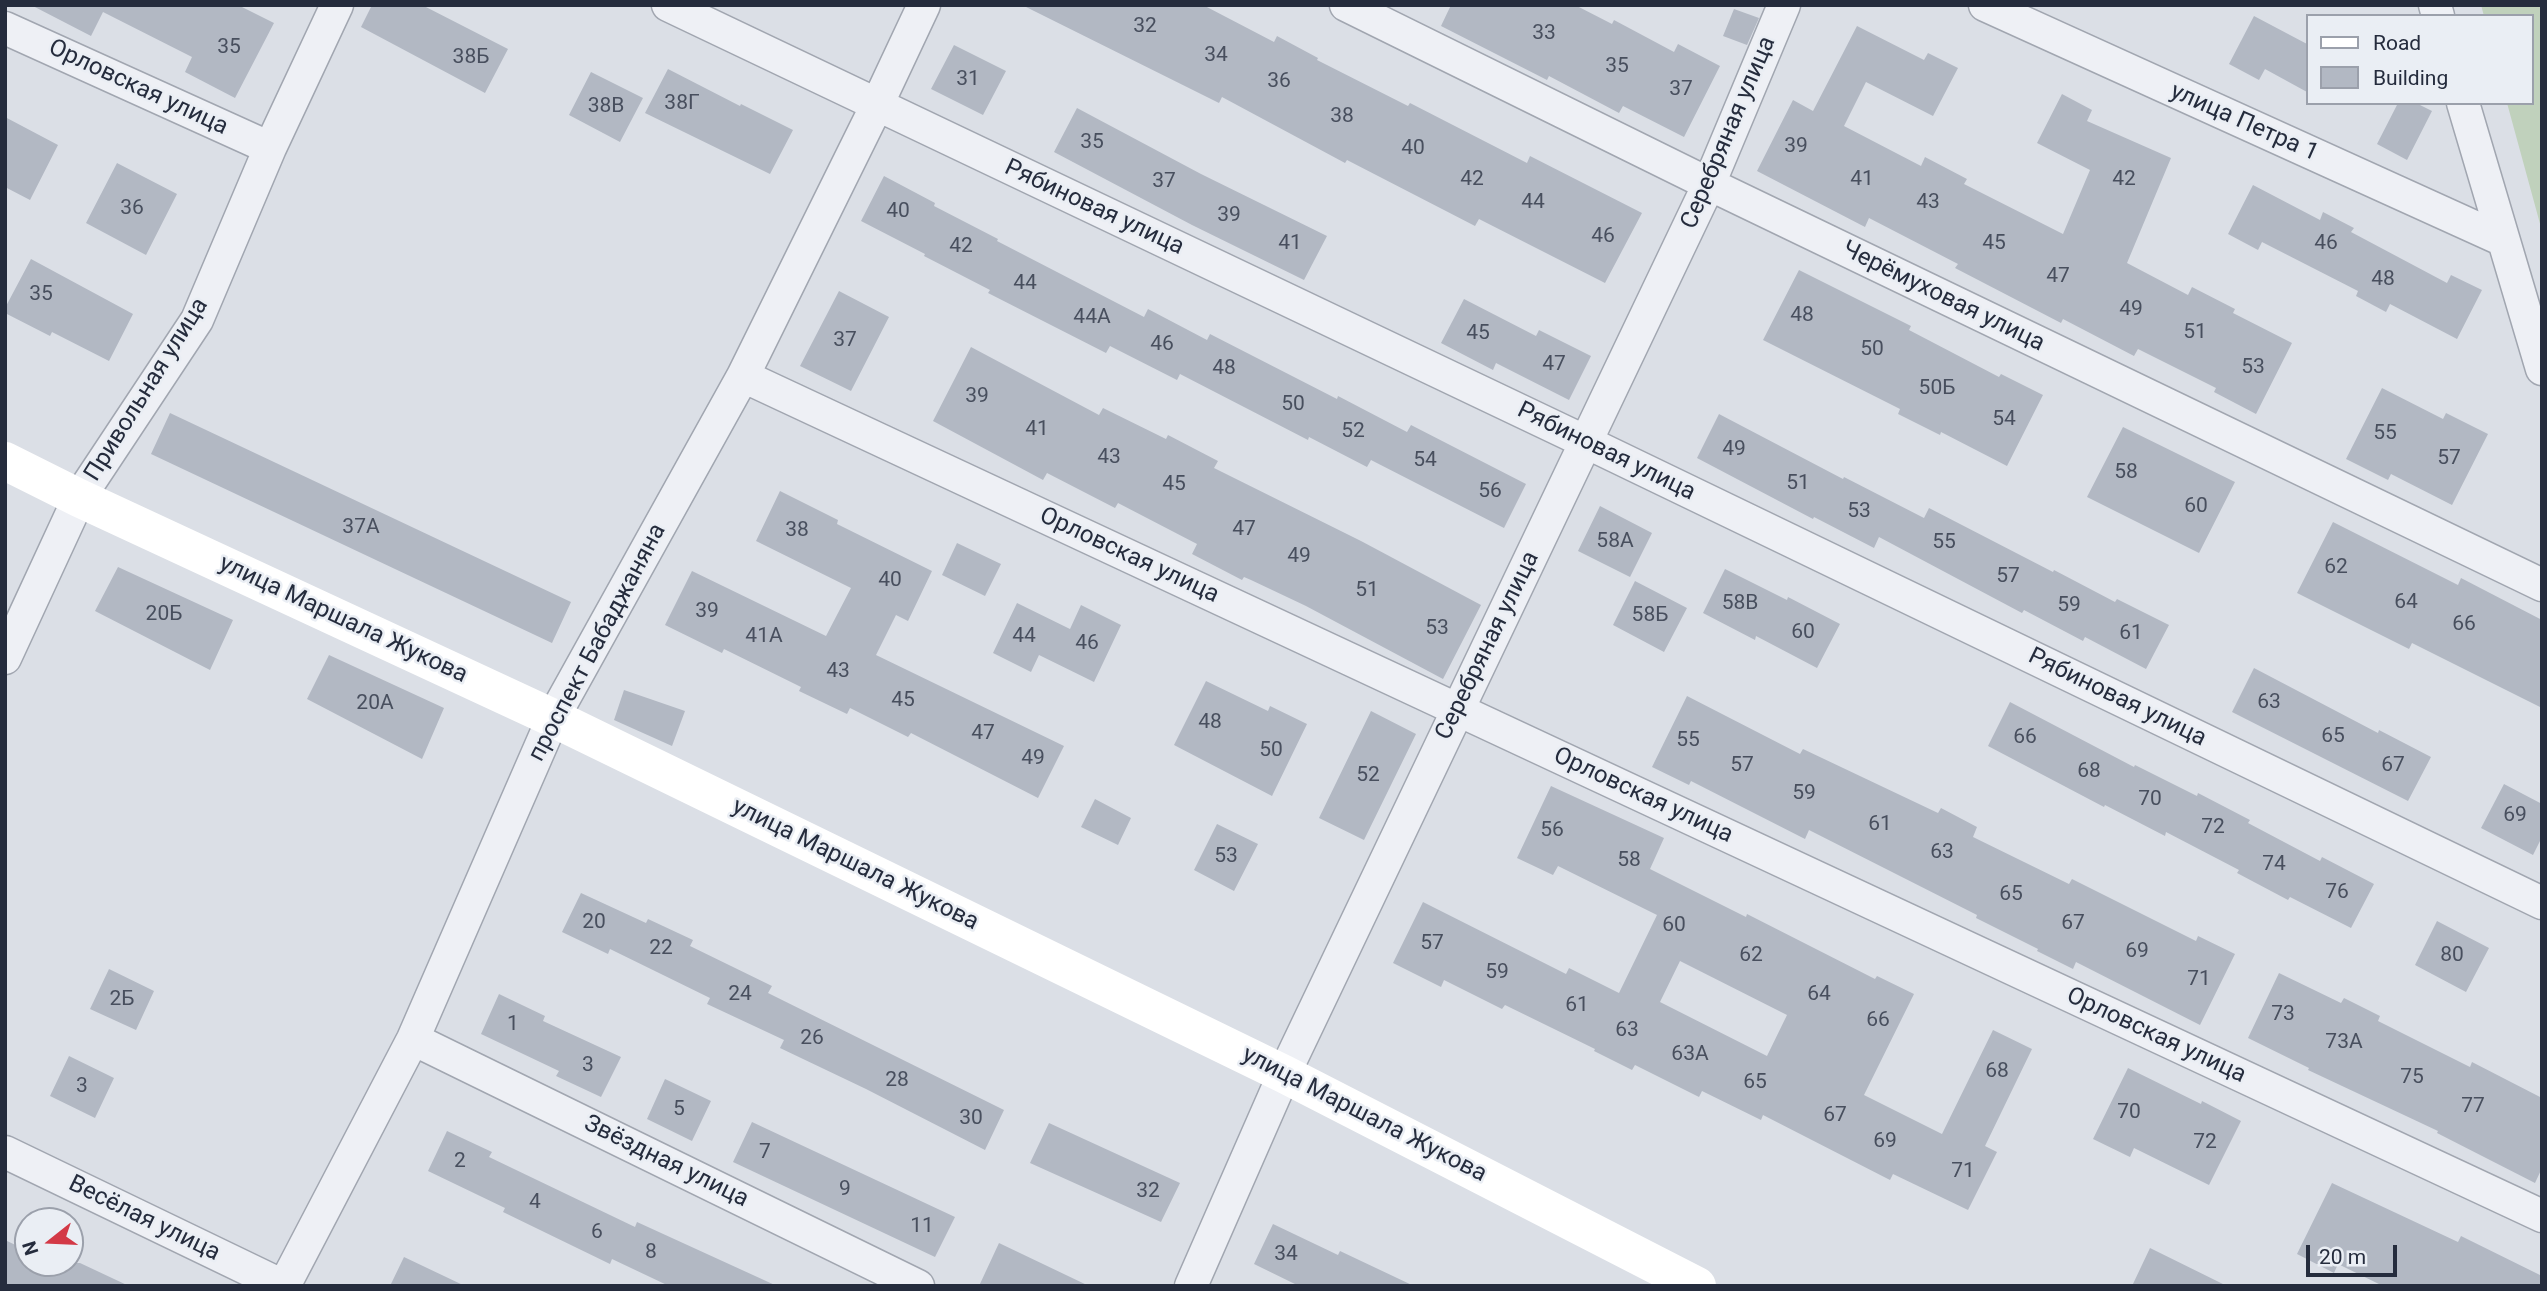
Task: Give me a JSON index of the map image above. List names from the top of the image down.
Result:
{
  "streets": {
    "main road": ["улица Маршала Жукова"],
    "street": [
      "Орловская улица",
      "улица Петра 1",
      "Серебряная улица",
      "Рябиновая улица",
      "Черёмуховая улица",
      "Привольная улица",
      "проспект Бабаджаняна",
      "Звёздная улица",
      "Весёлая улица"
    ]
  },
  "crossings": [
    ["Орловская улица", "Серебряная улица"],
    ["Орловская улица", "Привольная улица"],
    ["Орловская улица", "проспект Бабаджаняна"],
    ["Серебряная улица", "Рябиновая улица"],
    ["Серебряная улица", "Черёмуховая улица"],
    ["Серебряная улица", "улица Маршала Жукова"],
    ["Рябиновая улица", "проспект Бабаджаняна"],
    ["Привольная улица", "улица Маршала Жукова"],
    ["улица Маршала Жукова", "проспект Бабаджаняна"],
    ["проспект Бабаджаняна", "Звёздная улица"],
    ["проспект Бабаджаняна", "Весёлая улица"]
  ],
  "house_numbers": [
    "32",
    "33",
    "35",
    "34",
    "38Б",
    "35",
    "31",
    "36",
    "37",
    "38Г",
    "38В",
    "38",
    "35",
    "39",
    "40",
    "42",
    "41",
    "42",
    "37",
    "44",
    "43",
    "36",
    "40",
    "39",
    "46",
    "41",
    "45",
    "46",
    "42",
    "47",
    "48",
    "44",
    "35",
    "49",
    "48",
    "44А",
    "51",
    "45",
    "37",
    "46",
    "50",
    "47",
    "53",
    "48",
    "50Б",
    "39",
    "50",
    "54",
    "41",
    "52",
    "55",
    "49",
    "43",
    "57",
    "54",
    "58",
    "51",
    "45",
    "56",
    "60",
    "53",
    "37А",
    "47",
    "38",
    "58А",
    "55",
    "49",
    "62",
    "57",
    "40",
    "51",
    "64",
    "58В",
    "59",
    "39",
    "20Б",
    "58Б",
    "66",
    "53",
    "60",
    "61",
    "41А",
    "44",
    "46",
    "43",
    "45",
    "63",
    "20А",
    "48",
    "47",
    "65",
    "66",
    "55",
    "50",
    "49",
    "57",
    "67",
    "68",
    "52",
    "59",
    "70",
    "69",
    "61",
    "72",
    "56",
    "63",
    "53",
    "58",
    "74",
    "76",
    "65",
    "20",
    "67",
    "60",
    "57",
    "22",
    "69",
    "62",
    "80",
    "59",
    "71",
    "24",
    "64",
    "2Б",
    "61",
    "73",
    "66",
    "1",
    "63",
    "26",
    "73А",
    "63А",
    "3",
    "68",
    "75",
    "28",
    "65",
    "3",
    "77",
    "5",
    "70",
    "67",
    "30",
    "69",
    "72",
    "7",
    "2",
    "71",
    "9",
    "32",
    "4",
    "11",
    "6",
    "8",
    "34"
  ],
  "legend": ["Road", "Building"],
  "scale_bar": "20 m",
  "north": "left"
}
